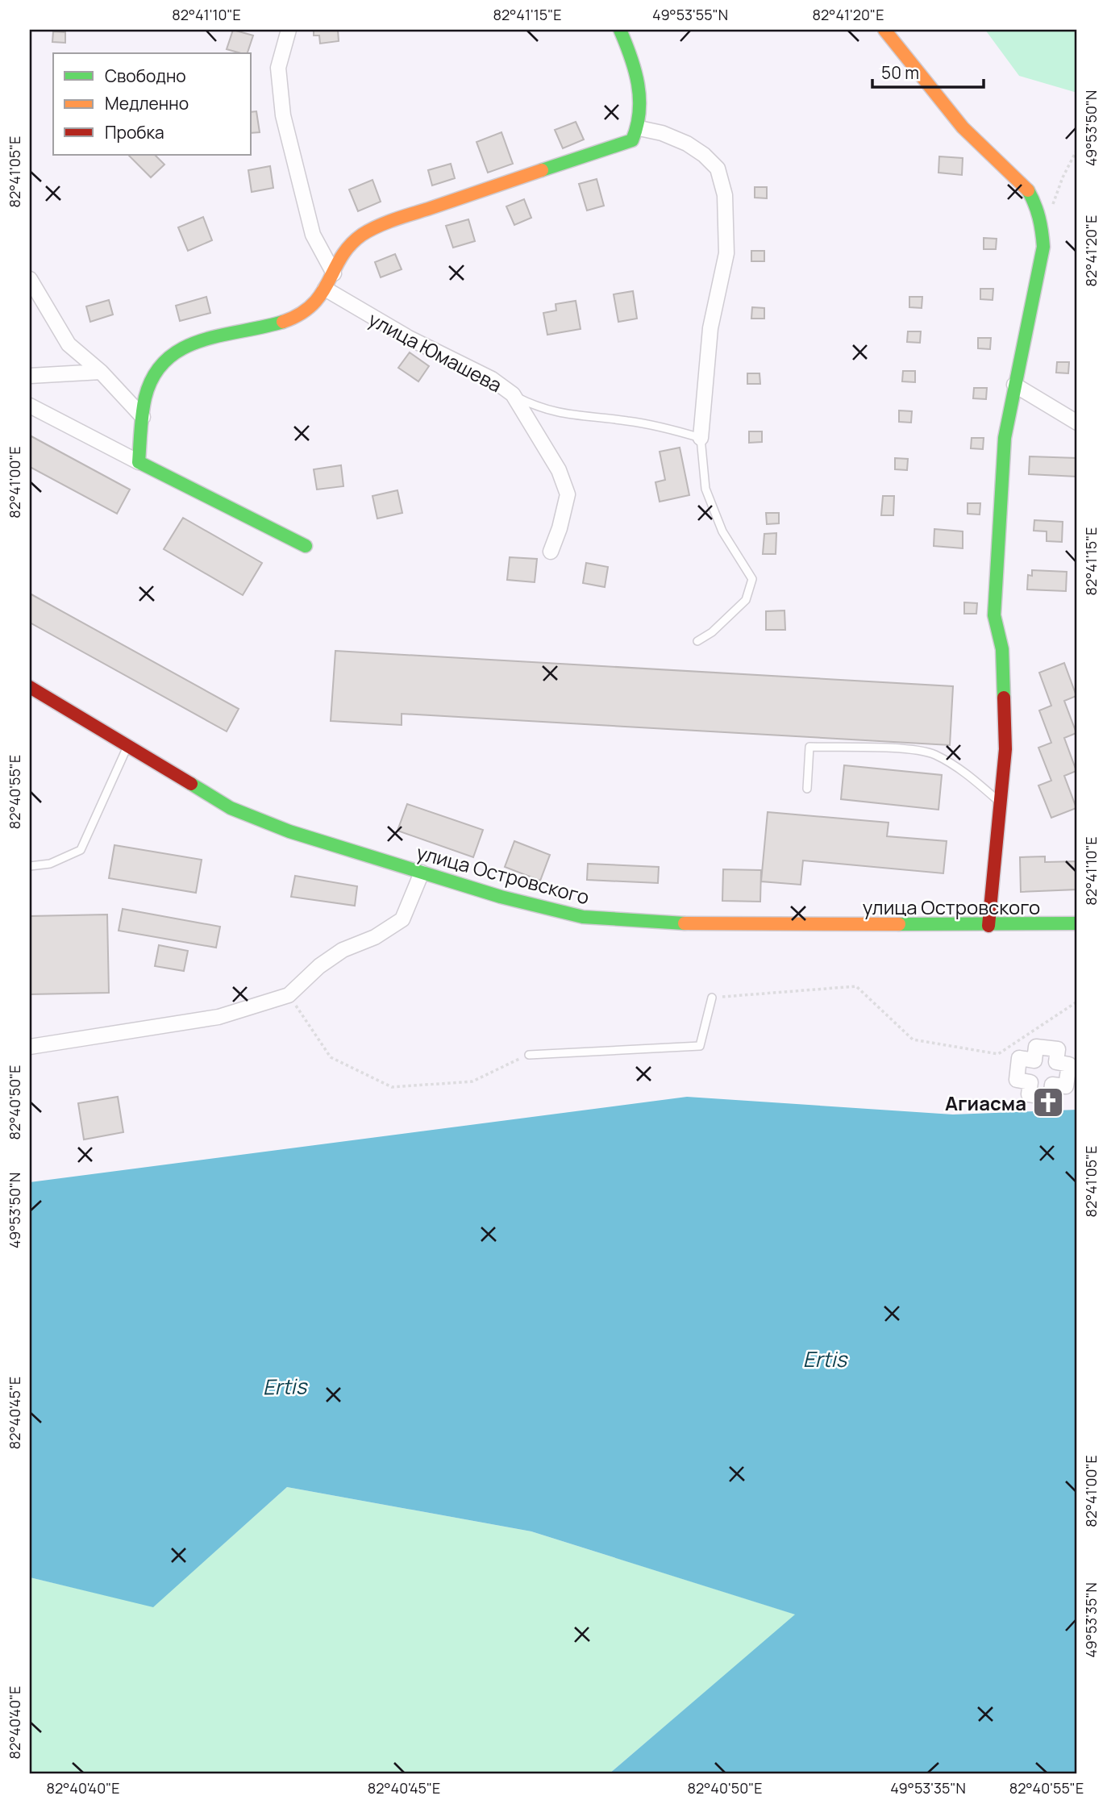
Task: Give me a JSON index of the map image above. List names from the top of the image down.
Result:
{
  "streets": {
    "street": ["улица Юмашева", "улица Островского"]
  },
  "water": ["Ertis"],
  "places": {
    "church": ["Агиасма"]
  },
  "legend": ["Свободно", "Медленно", "Пробка"],
  "scale_bar": "50 m",
  "coordinates": [
    "82°41'10\"E",
    "82°41'15\"E",
    "49°53'55\"N",
    "82°41'20\"E",
    "49°53'50\"N",
    "82°41'05\"E",
    "82°41'00\"E",
    "82°40'55\"E",
    "82°40'50\"E",
    "82°40'45\"E",
    "49°53'35\"N",
    "82°40'40\"E"
  ]
}
